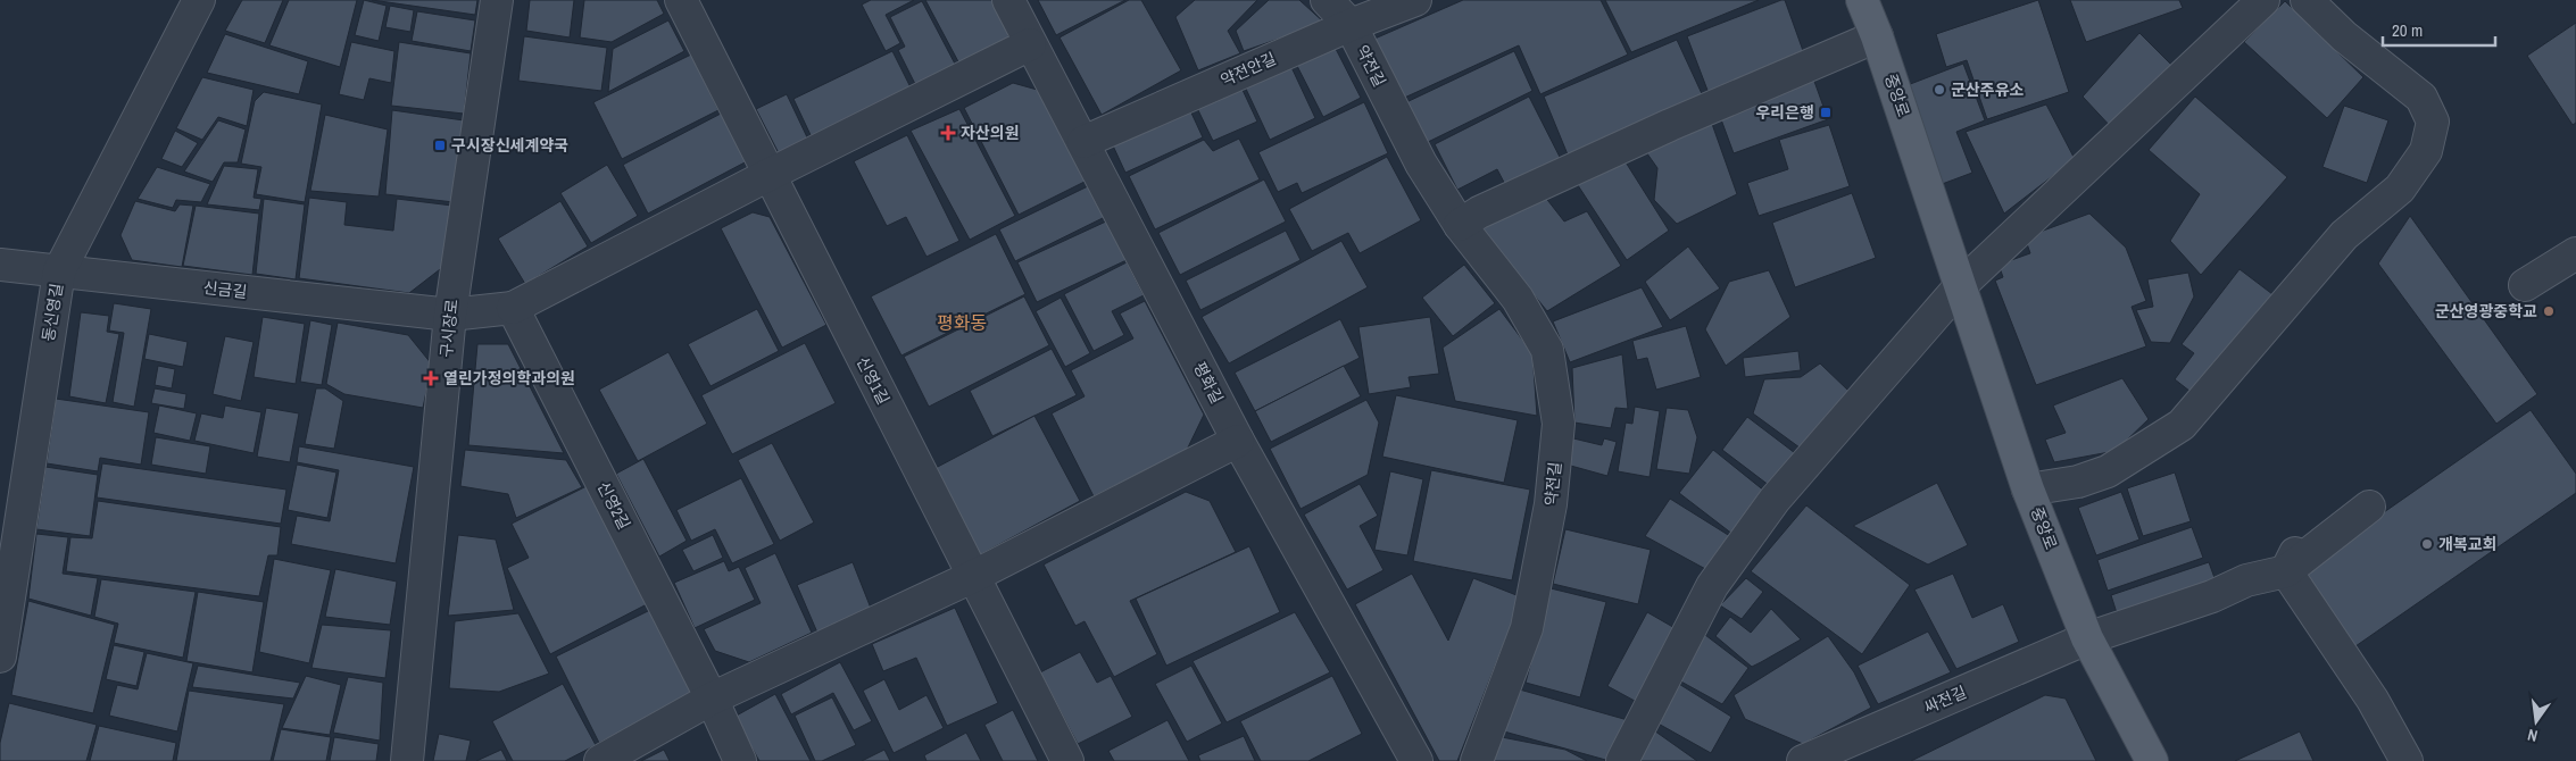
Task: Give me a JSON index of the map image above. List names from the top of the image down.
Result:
{
  "streets": {
    "main road": ["중앙로"],
    "street": [
      "약전길",
      "약전안길",
      "신금길",
      "동신영길",
      "구시장로",
      "신영1길",
      "평화길",
      "신영2길",
      "싸전길"
    ]
  },
  "crossings": [
    ["약전길", "약전안길"],
    ["약전안길", "평화길"],
    ["중앙로", "싸전길"],
    ["신금길", "동신영길"],
    ["신금길", "구시장로"]
  ],
  "districts": ["평화동"],
  "places": {
    "other": ["군산주유소", "군산영광중학교", "개복교회"],
    "transit": ["우리은행", "구시장신세계약국"],
    "health": ["자산의원", "열린가정의학과의원"]
  },
  "scale_bar": "20 m",
  "north": "bottom"
}
